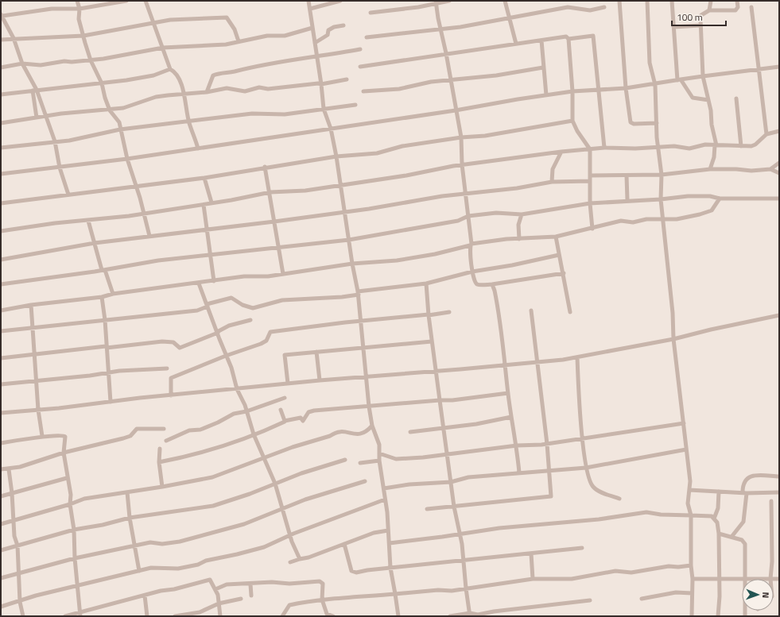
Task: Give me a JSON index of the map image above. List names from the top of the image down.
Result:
{
  "scale_bar": "100 m",
  "north": "right"
}
